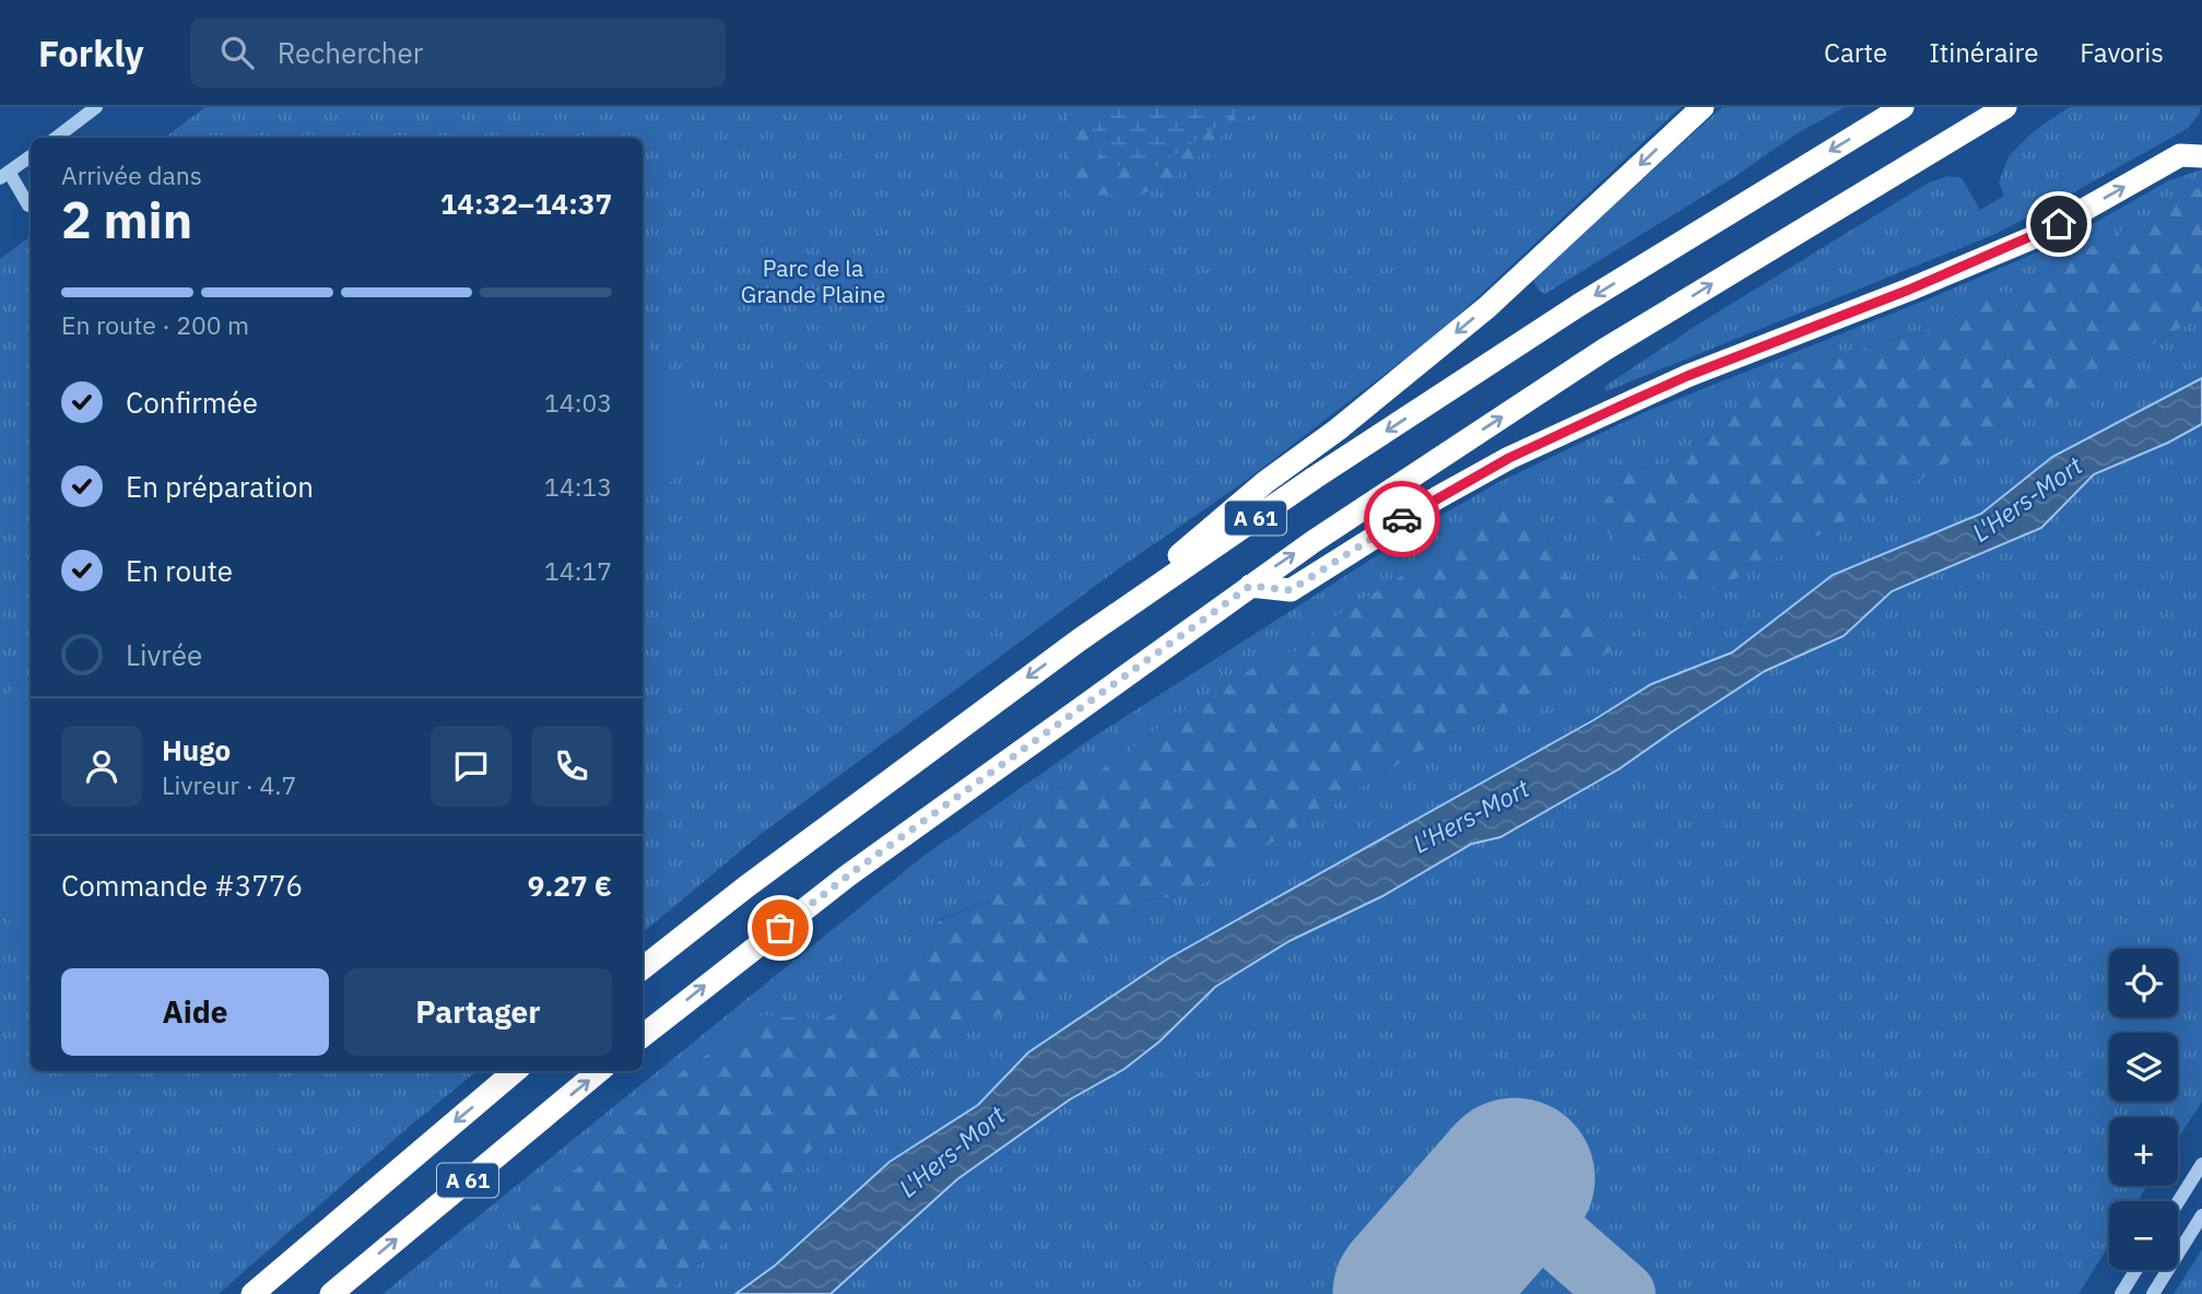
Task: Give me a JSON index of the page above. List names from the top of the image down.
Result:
{
  "streets": {
    "highway": ["A 61"]
  },
  "water": ["L'Hers-Mort"],
  "parks": ["Parc de la Grande Plaine"],
  "page": {
    "header": "Forkly",
    "search": "Rechercher",
    "nav": ["Carte", "Itinéraire", "Favoris"],
    "heading": ["2 min", "Arrivée dans", "14:32–14:37"],
    "panel": [
      "Hugo",
      "Livreur · 4.7",
      "Commande #3776",
      "9.27 €"
    ],
    "bar": "En route · 200 m",
    "list": [
      ["Confirmée", "14:03"],
      ["En préparation", "14:13"],
      ["En route", "14:17"],
      "Livrée"
    ],
    "map_buttons": ["+", "−"],
    "buttons": ["Aide", "Partager"]
  }
}
